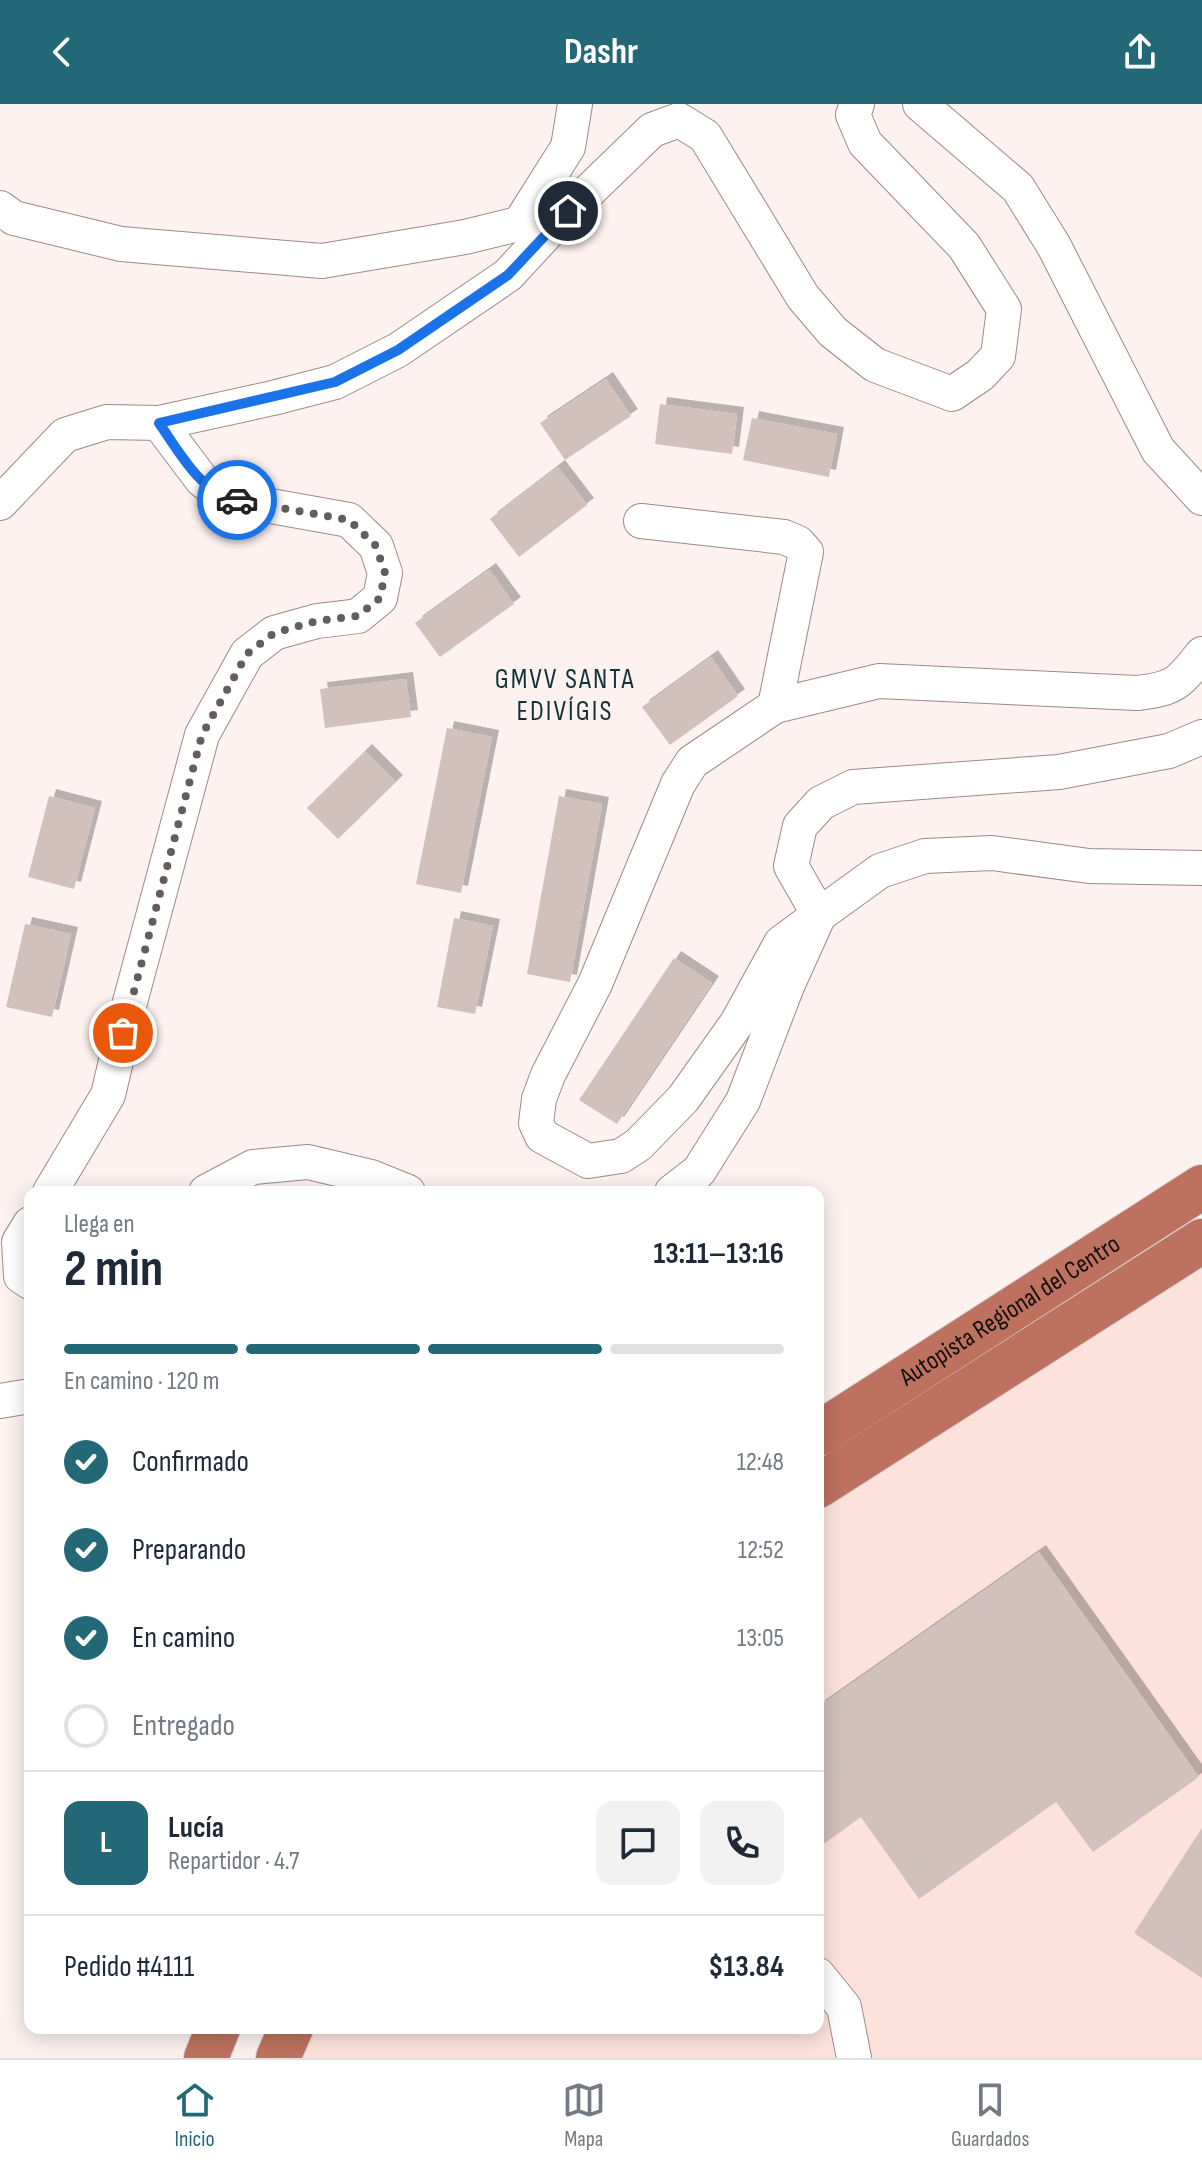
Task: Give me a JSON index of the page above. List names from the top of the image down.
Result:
{
  "streets": {
    "highway": ["Autopista Regional del Centro"]
  },
  "districts": ["GMVV SANTA EDIVÍGIS"],
  "page": {
    "header": "Dashr",
    "heading": ["2 min", "Llega en", "13:11–13:16"],
    "panel": [
      "Lucía",
      "Repartidor · 4.7",
      "Pedido #4111",
      "$13.84"
    ],
    "bar": "En camino · 120 m",
    "list": [
      ["Confirmado", "12:48"],
      ["Preparando", "12:52"],
      ["En camino", "13:05"],
      "Entregado"
    ],
    "round": "L",
    "tabs": ["Inicio", "Mapa", "Guardados"]
  }
}
